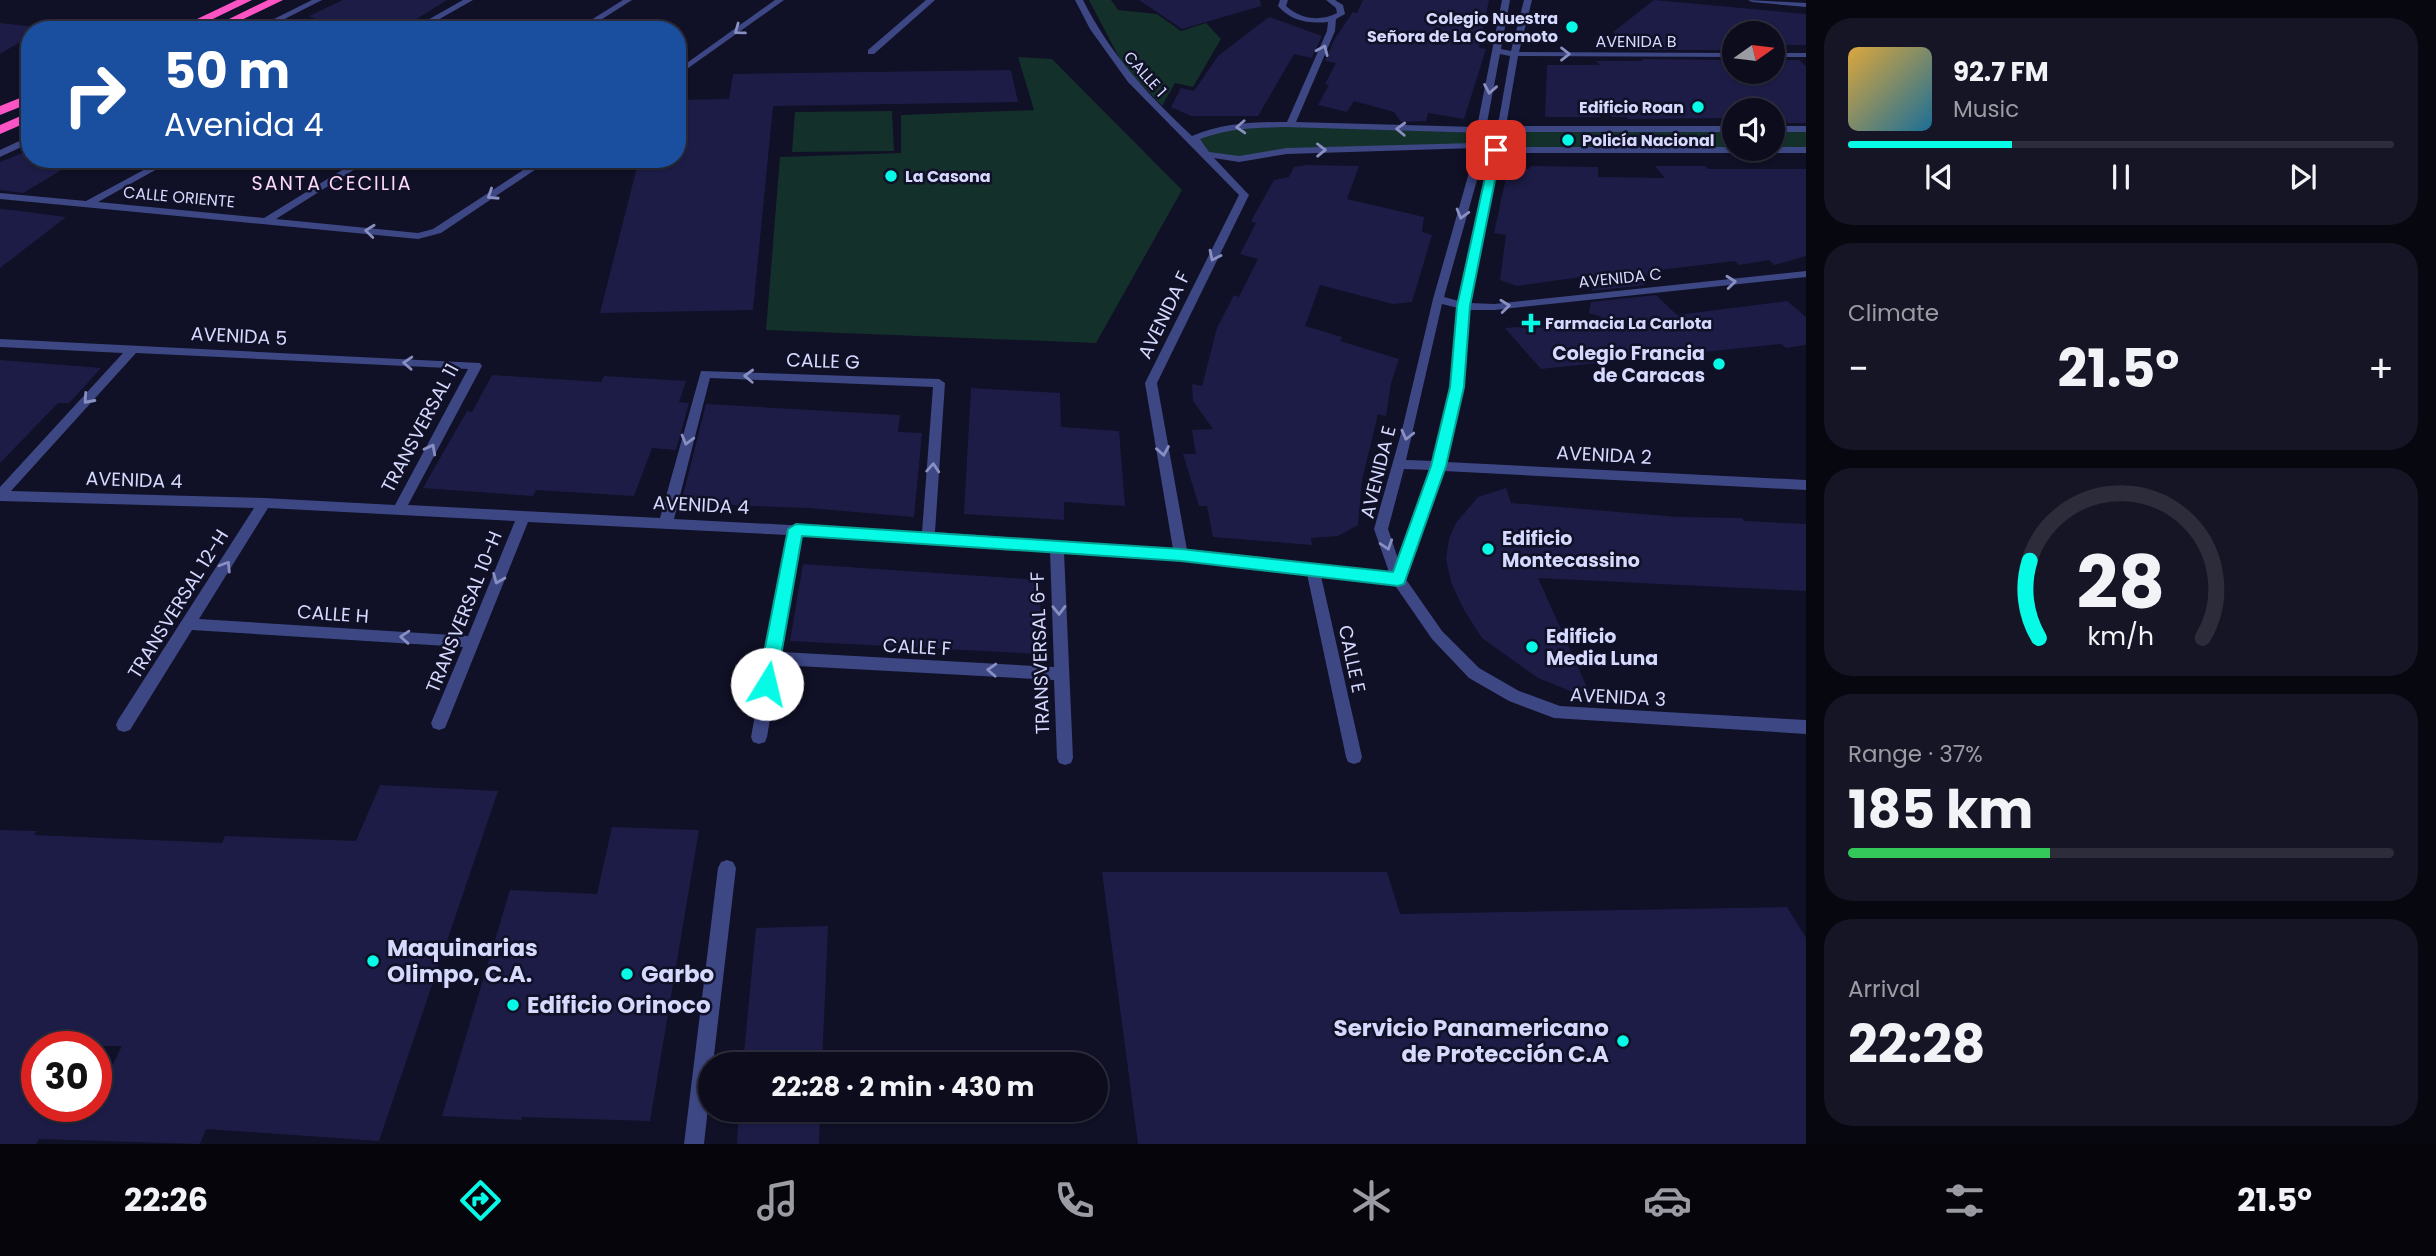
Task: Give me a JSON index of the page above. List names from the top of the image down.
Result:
{
  "streets": {
    "street": [
      "AVENIDA B",
      "CALLE 1",
      "CALLE ORIENTE",
      "AVENIDA C",
      "AVENIDA F",
      "AVENIDA 5",
      "CALLE G",
      "TRANSVERSAL 11",
      "AVENIDA 2",
      "AVENIDA E",
      "AVENIDA 4",
      "TRANSVERSAL 12-H",
      "TRANSVERSAL 10-H",
      "CALLE H",
      "CALLE F",
      "TRANSVERSAL 6-F",
      "CALLE E",
      "AVENIDA 3"
    ]
  },
  "crossings": [
    ["CALLE 1", "AVENIDA F"],
    ["AVENIDA C", "AVENIDA E"],
    ["AVENIDA F", "AVENIDA 4"],
    ["AVENIDA 5", "TRANSVERSAL 11"],
    ["CALLE G", "AVENIDA 4"],
    ["TRANSVERSAL 11", "AVENIDA 4"],
    ["AVENIDA 2", "AVENIDA E"],
    ["AVENIDA E", "AVENIDA 4"],
    ["AVENIDA E", "AVENIDA 3"],
    ["AVENIDA 4", "TRANSVERSAL 12-H"],
    ["AVENIDA 4", "TRANSVERSAL 10-H"],
    ["AVENIDA 4", "TRANSVERSAL 6-F"],
    ["AVENIDA 4", "CALLE E"],
    ["AVENIDA 4", "AVENIDA 3"],
    ["TRANSVERSAL 12-H", "CALLE H"],
    ["TRANSVERSAL 10-H", "CALLE H"],
    ["CALLE F", "TRANSVERSAL 6-F"]
  ],
  "one_way": [
    "AVENIDA C",
    "AVENIDA F",
    "AVENIDA 5",
    "TRANSVERSAL 11",
    "TRANSVERSAL 12-H",
    "TRANSVERSAL 10-H",
    "CALLE H",
    "CALLE F",
    "TRANSVERSAL 6-F"
  ],
  "districts": ["SANTA CECILIA"],
  "places": {
    "other": [
      "Colegio Nuestra Señora de La Coromoto",
      "Edificio Roan",
      "Policía Nacional",
      "La Casona",
      "Colegio Francia de Caracas",
      "Edificio Montecassino",
      "Edificio Media Luna",
      "Maquinarias Olimpo, C.A.",
      "Garbo",
      "Edificio Orinoco",
      "Servicio Panamericano de Protección C.A"
    ],
    "health": ["Farmacia La Carlota"]
  },
  "north": "right",
  "page": {
    "turn": ["50 m", "Avenida 4"],
    "song": ["92.7 FM", "Music"],
    "tile": [
      "Climate",
      ["Range · 37%", "185 km"],
      ["Arrival", "22:28"]
    ],
    "heat": ["−", "21.5°", "+"],
    "limit": "30",
    "trip": "22:28 · 2 min · 430 m",
    "tabs": ["22:26", "21.5°"],
    "gauge": ["28", "km/h"]
  }
}
